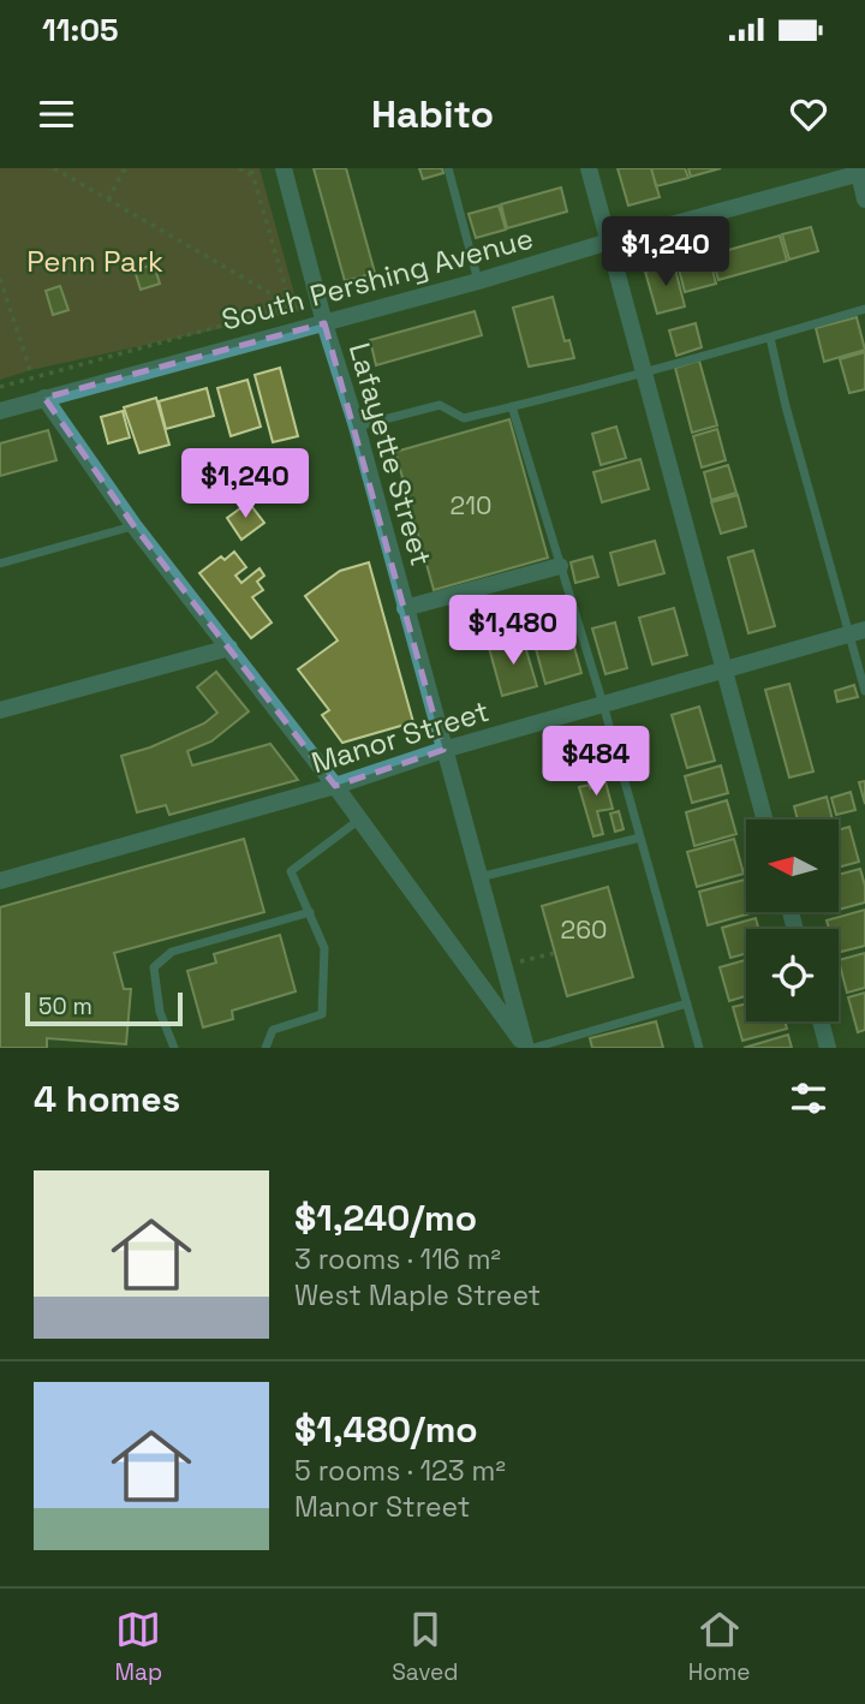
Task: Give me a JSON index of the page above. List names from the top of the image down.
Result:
{
  "streets": {
    "street": ["South Pershing Avenue", "Lafayette Street", "Manor Street"]
  },
  "crossings": [
    ["South Pershing Avenue", "Lafayette Street"],
    ["Lafayette Street", "Manor Street"]
  ],
  "parks": ["Penn Park"],
  "house_numbers": ["210", "260"],
  "scale_bar": "50 m",
  "north": "left",
  "page": {
    "status": "11:05",
    "header": "Habito",
    "price": [
      "$1,240",
      "$1,240",
      "$1,480",
      "$484"
    ],
    "scale": "50 m",
    "heading": "4 homes",
    "list": [
      {
        "name": "$1,240/mo",
        "note": "3 rooms · 116 m² · West Maple Street"
      },
      {
        "name": "$1,480/mo",
        "note": "5 rooms · 123 m² · Manor Street"
      }
    ],
    "tabs": ["Map", "Saved", "Home"]
  }
}
